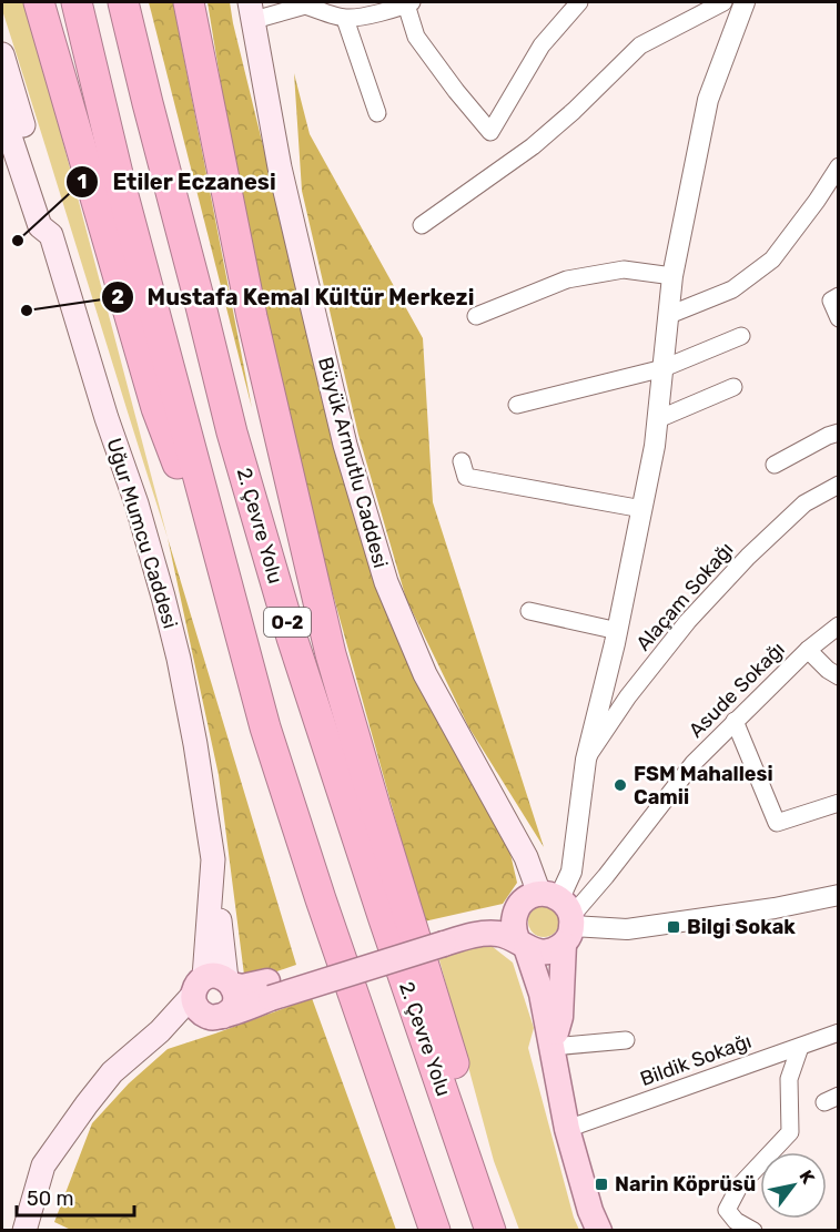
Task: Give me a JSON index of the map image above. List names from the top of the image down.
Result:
{
  "streets": {
    "highway": ["2. Çevre Yolu", "O-2"],
    "main road": ["Büyük Armutlu Caddesi", "Uğur Mumcu Caddesi"],
    "street": ["Alaçam Sokağı", "Asude Sokağı", "Bildik Sokağı"]
  },
  "crossings": [
    ["Büyük Armutlu Caddesi", "Asude Sokağı"]
  ],
  "places": {
    "other": ["Etiler Eczanesi", "Mustafa Kemal Kültür Merkezi", "FSM Mahallesi Camii"],
    "transit": ["Bilgi Sokak", "Narin Köprüsü"]
  },
  "scale_bar": "50 m",
  "north": "top right"
}
